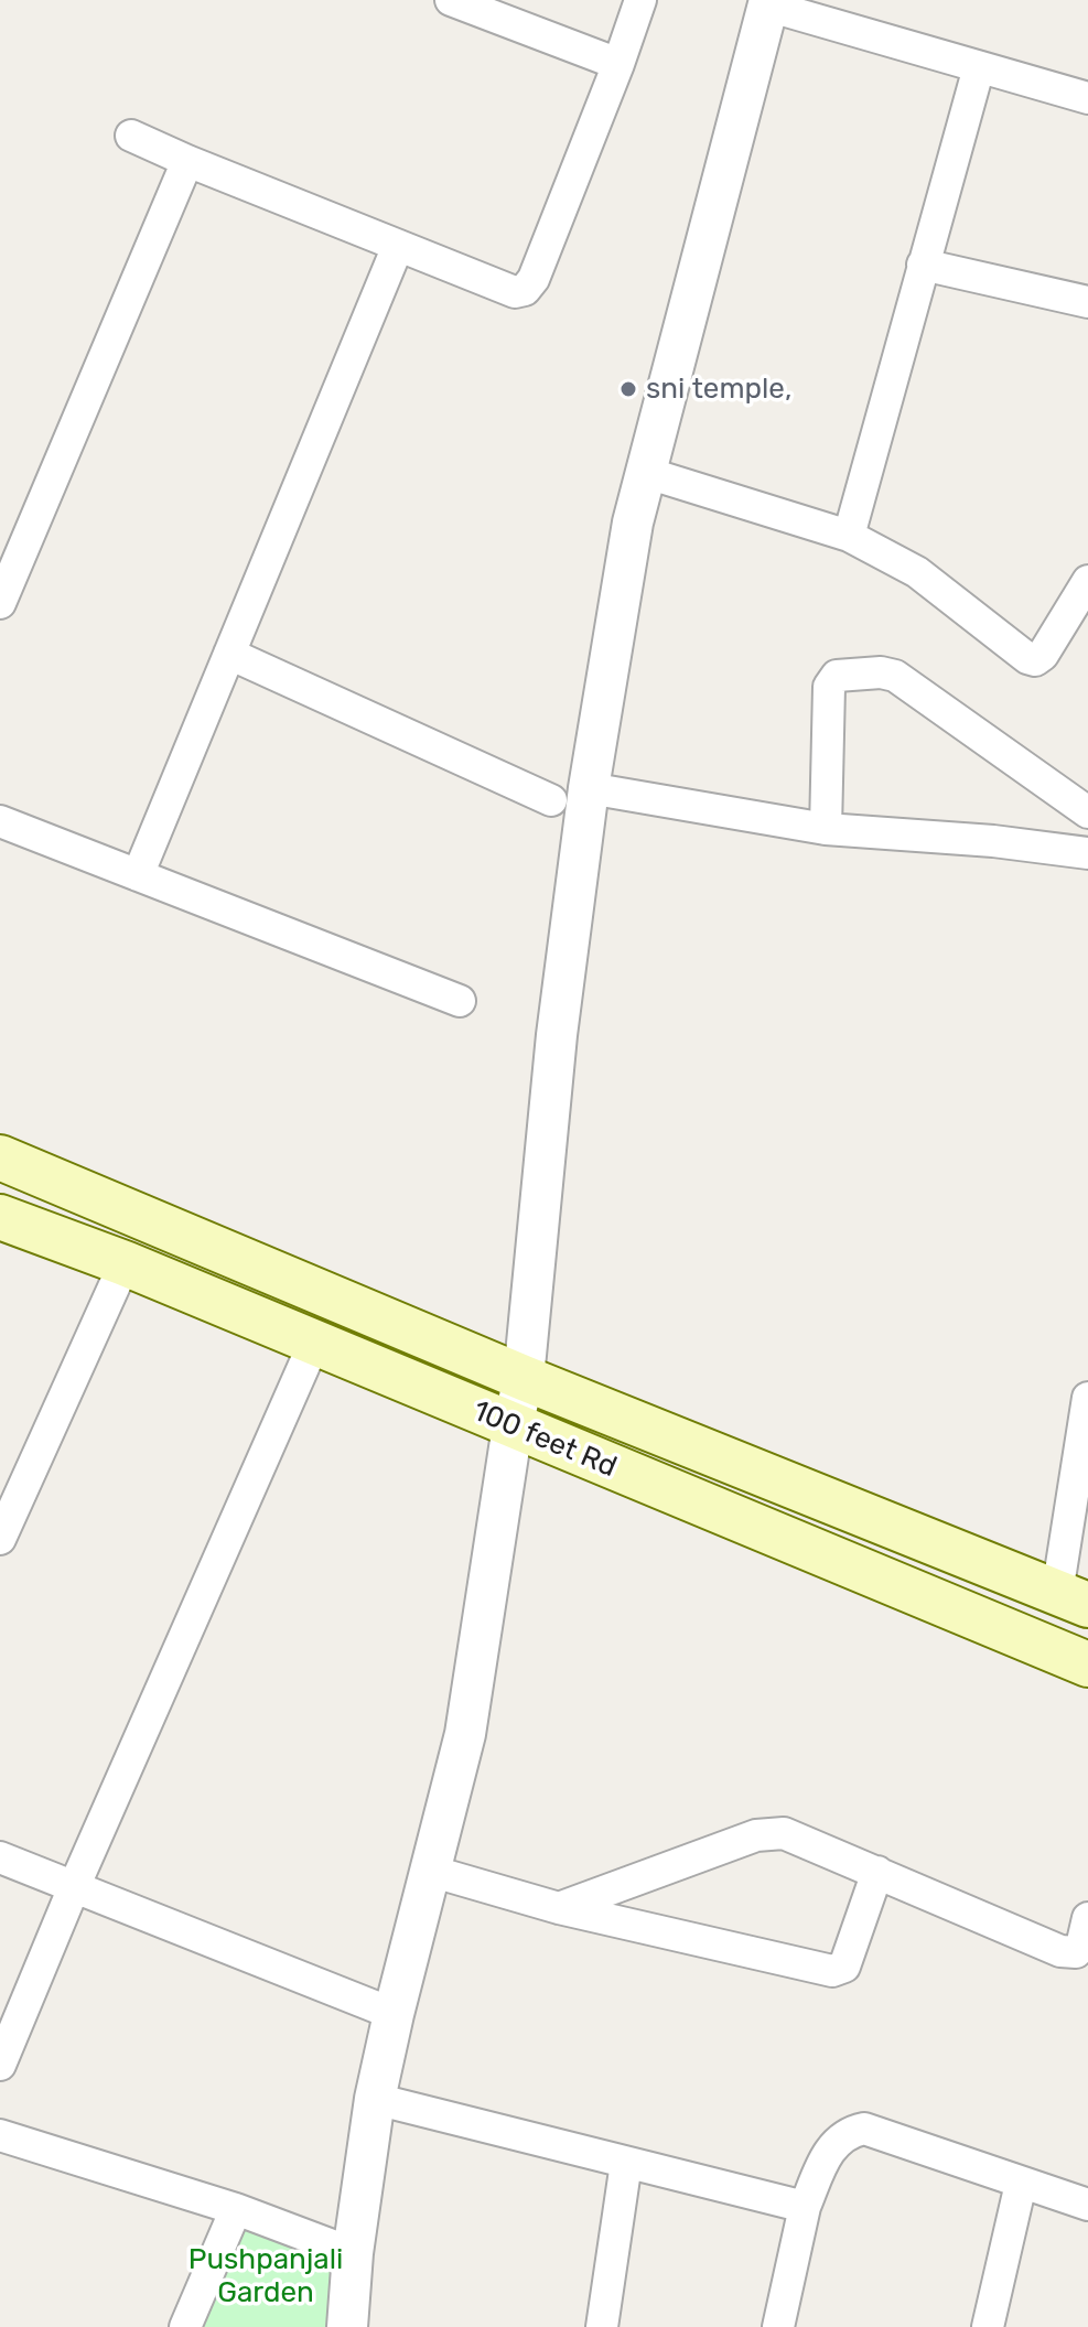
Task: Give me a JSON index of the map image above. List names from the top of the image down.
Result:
{
  "streets": {
    "main road": ["100 feet Rd"]
  },
  "parks": ["Pushpanjali Garden"],
  "places": ["sni temple,"]
}
